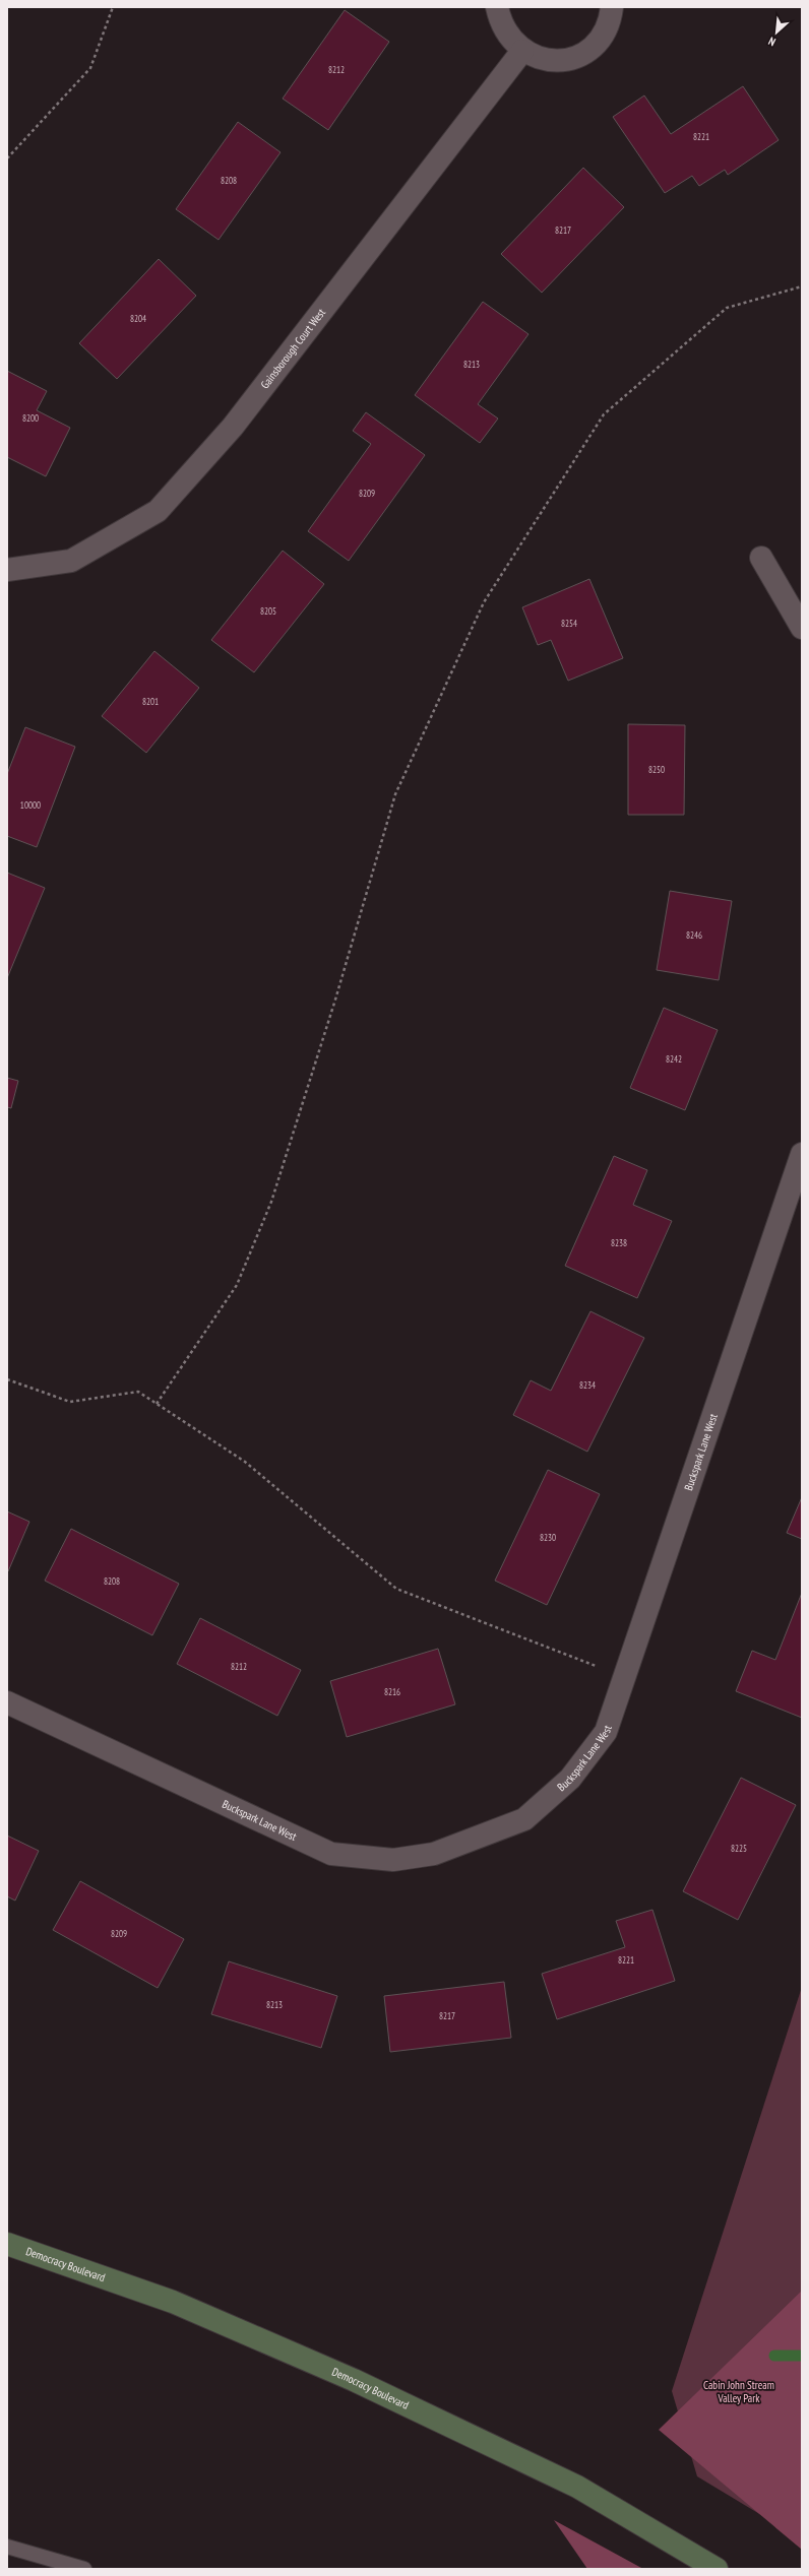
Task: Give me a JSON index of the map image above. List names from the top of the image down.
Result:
{
  "streets": {
    "main road": ["Democracy Boulevard"],
    "street": ["Gainsborough Court West", "Buckspark Lane West"]
  },
  "parks": ["Cabin John Stream Valley Park"],
  "house_numbers": [
    "8212",
    "8221",
    "8208",
    "8217",
    "8204",
    "8213",
    "8200",
    "8209",
    "8205",
    "8254",
    "8201",
    "8250",
    "10000",
    "8246",
    "8242",
    "8238",
    "8234",
    "8230",
    "8208",
    "8212",
    "8216",
    "8225",
    "8209",
    "8221",
    "8213",
    "8217"
  ],
  "north": "bottom left"
}
